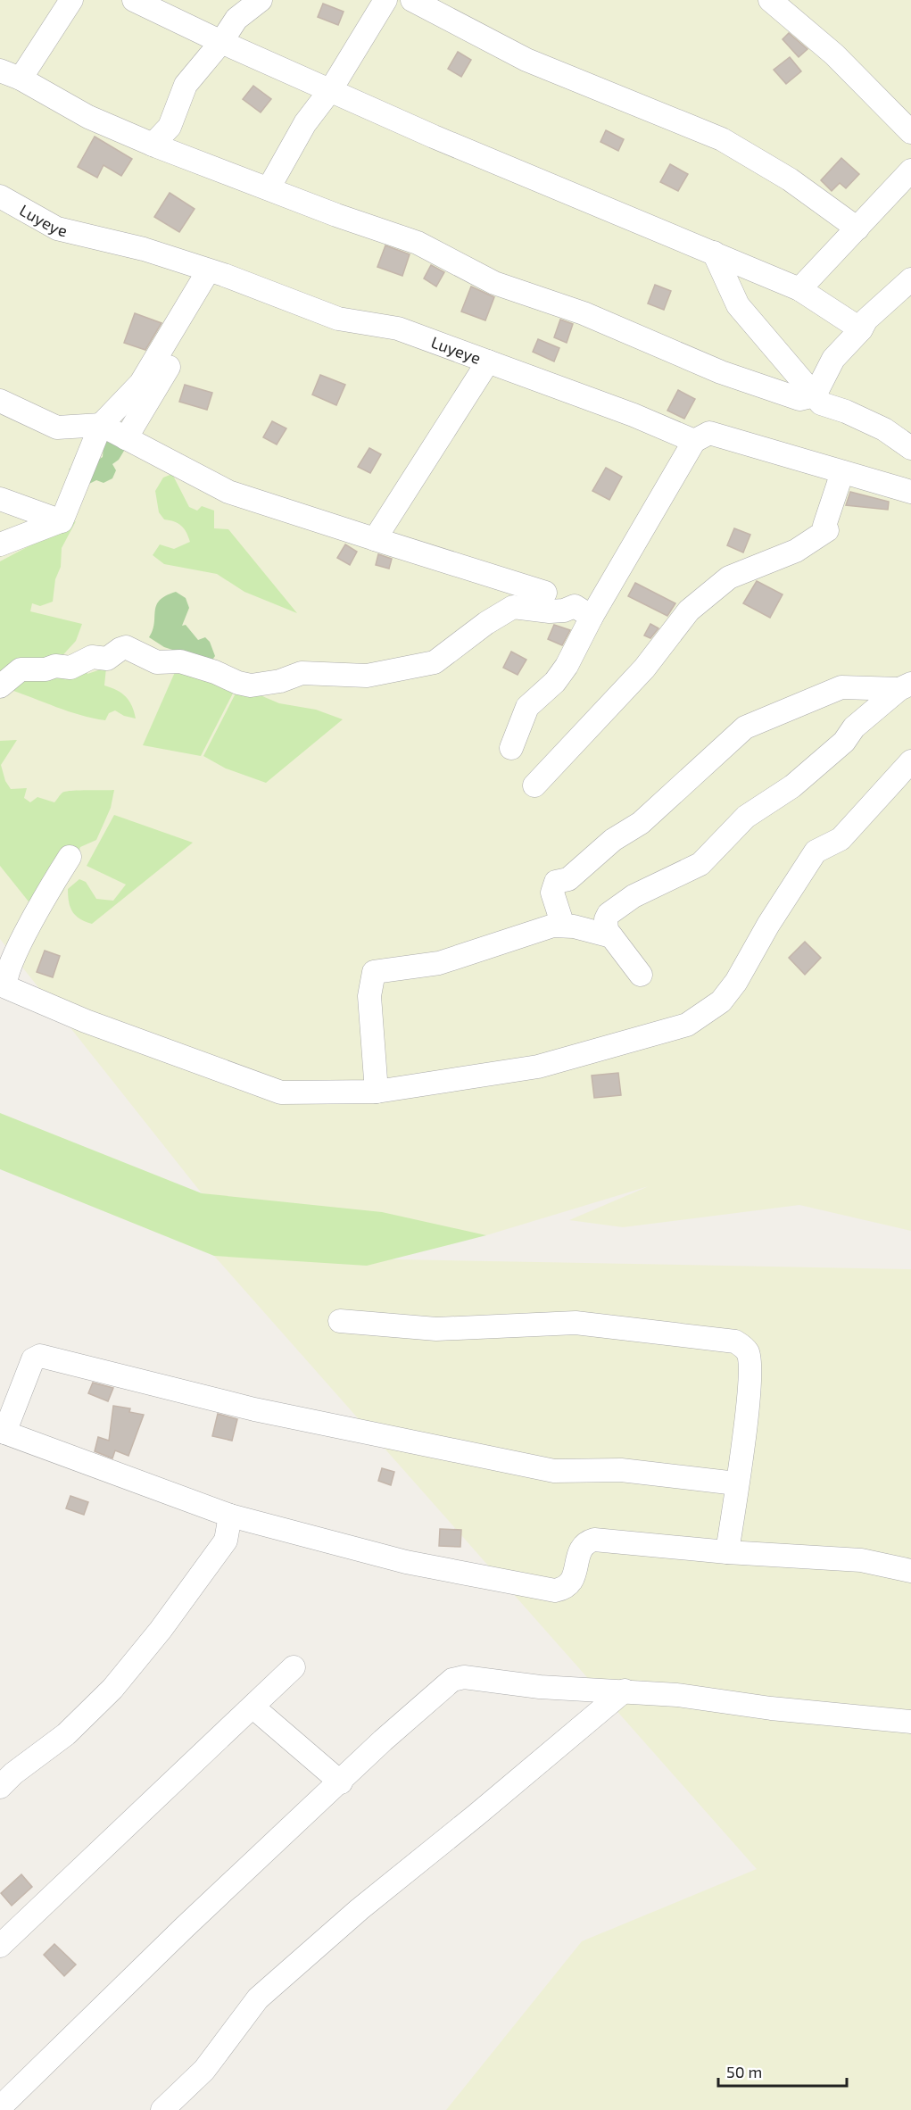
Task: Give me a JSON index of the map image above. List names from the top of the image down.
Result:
{
  "streets": {
    "street": ["Luyeye"]
  },
  "scale_bar": "50 m"
}
